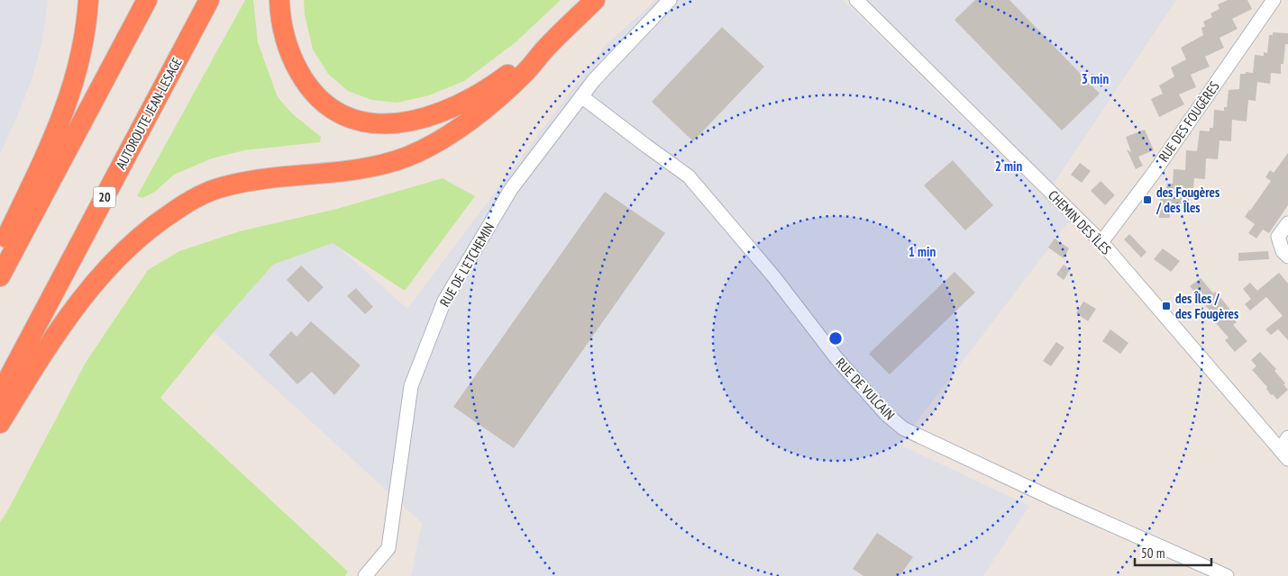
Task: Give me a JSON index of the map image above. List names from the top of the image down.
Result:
{
  "streets": {
    "highway": ["AUTOROUTE JEAN-LESAGE", "20"],
    "street": [
      "RUE DES FOUGÈRES",
      "CHEMIN DES ÎLES",
      "RUE DE L'ETCHEMIN",
      "RUE DE VULCAIN"
    ]
  },
  "crossings": [
    ["RUE DES FOUGÈRES", "CHEMIN DES ÎLES"],
    ["RUE DE L'ETCHEMIN", "RUE DE VULCAIN"]
  ],
  "places": {
    "transit": ["des Fougères / des Îles", "des Îles / des Fougères"]
  },
  "scale_bar": "50 m",
  "rings": ["3 min", "2 min", "1 min"]
}
